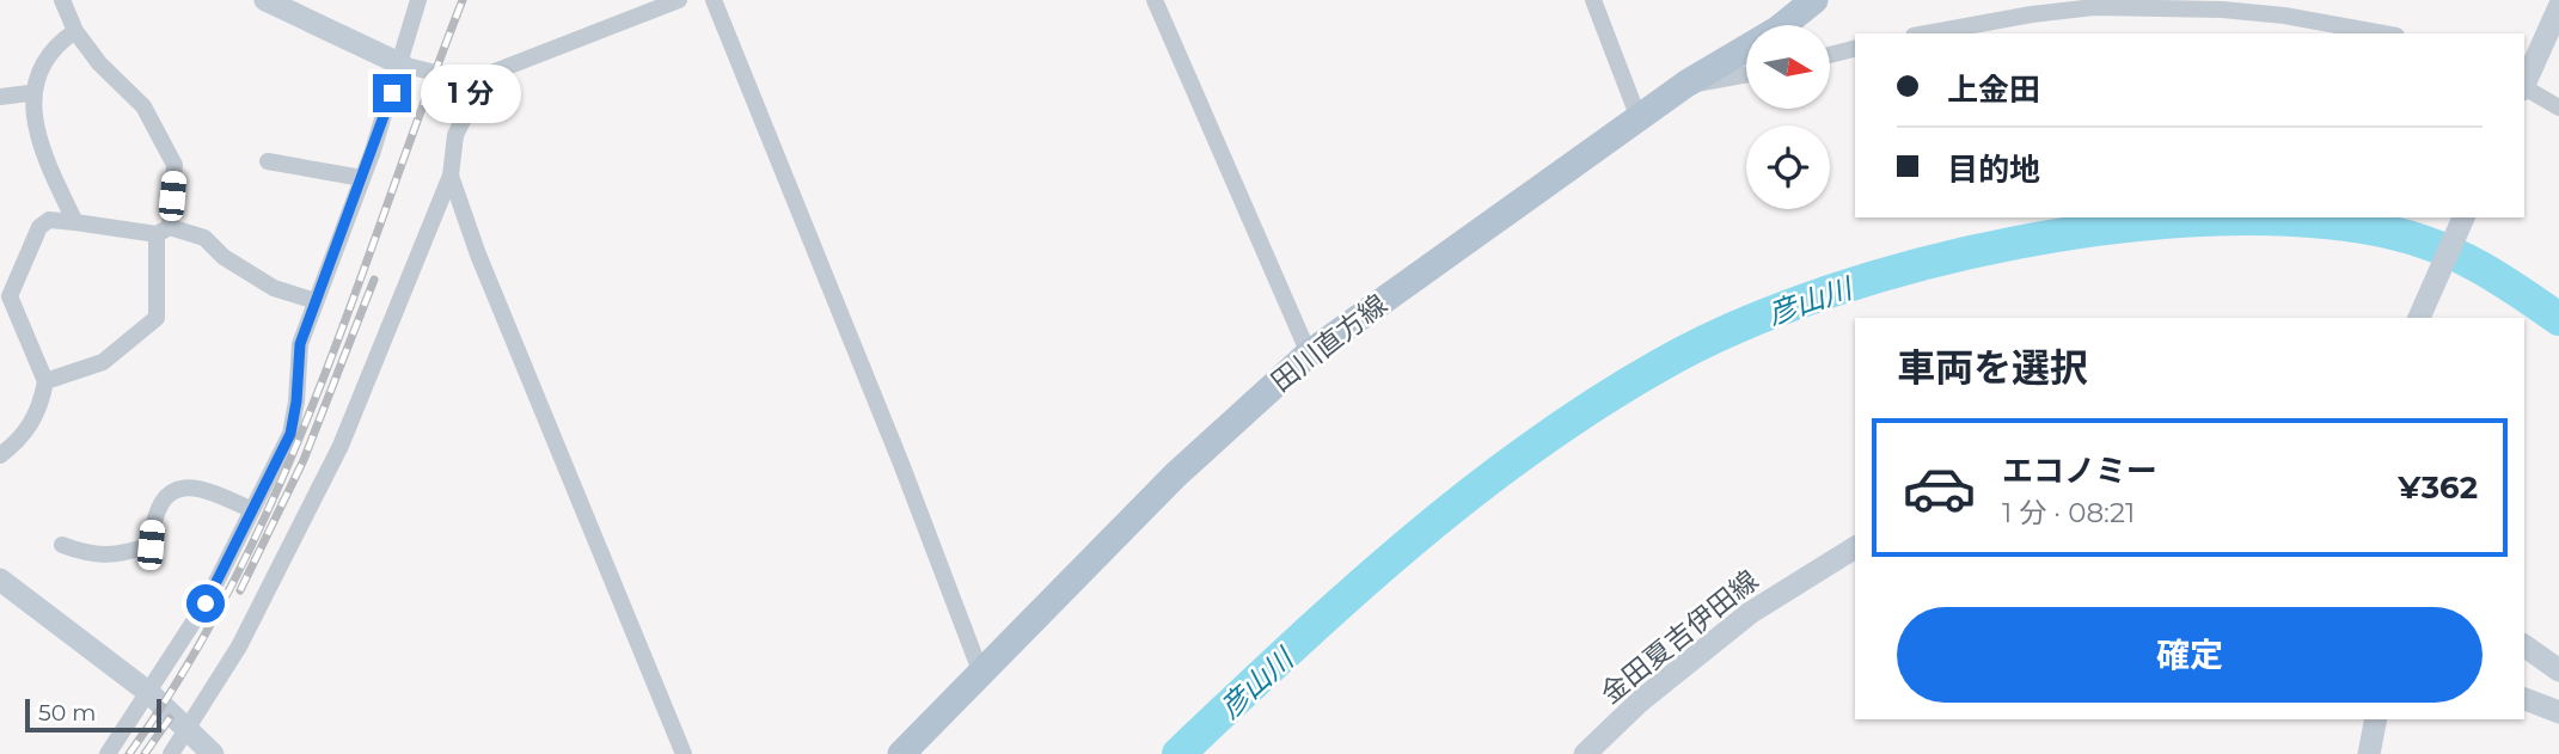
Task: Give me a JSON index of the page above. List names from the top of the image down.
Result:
{
  "streets": {
    "main road": ["田川直方線", "金田夏吉伊田線"]
  },
  "water": ["彦山川"],
  "scale_bar": "50 m",
  "north": "right",
  "page": {
    "banner": ["上金田", "目的地"],
    "bubble": "1 分",
    "heading": "車両を選択",
    "list": [
      {
        "name": "エコノミー",
        "note": "1 分 · 08:21",
        "value": "¥362"
      }
    ],
    "buttons": "確定",
    "scale": "50 m"
  }
}
